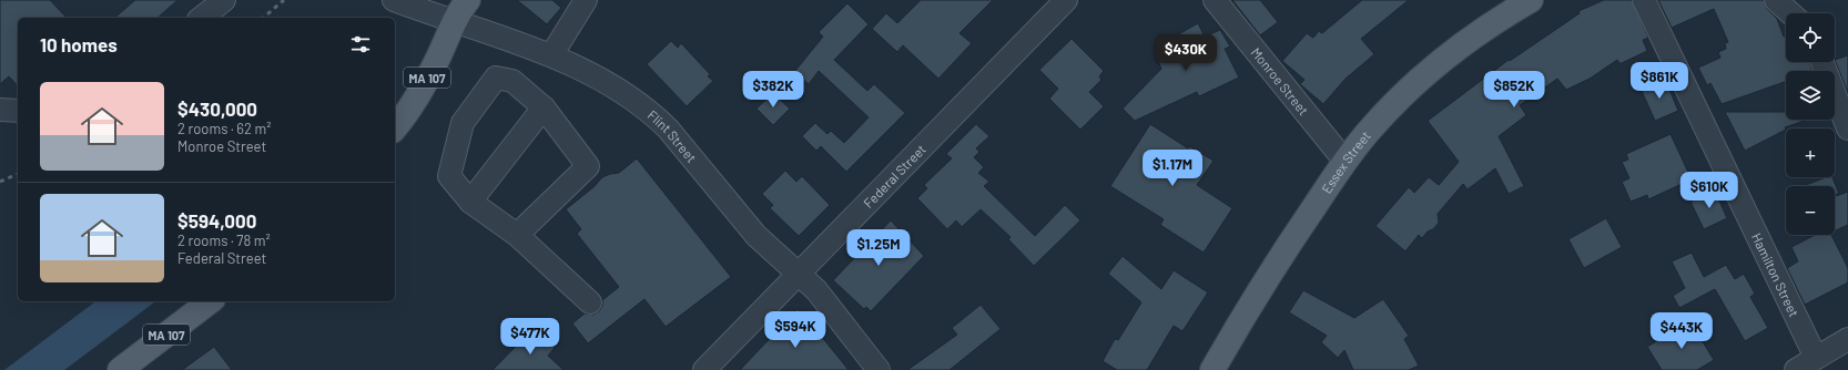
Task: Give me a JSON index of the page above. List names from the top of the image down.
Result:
{
  "streets": {
    "main road": ["MA 107", "Essex Street"],
    "street": [
      "Monroe Street",
      "Flint Street",
      "Federal Street",
      "Hamilton Street"
    ]
  },
  "crossings": [
    ["MA 107", "Flint Street"],
    ["Monroe Street", "Essex Street"],
    ["Flint Street", "Federal Street"]
  ],
  "page": {
    "map_buttons": ["+", "−"],
    "heading": "10 homes",
    "price": [
      "$430K",
      "$861K",
      "$382K",
      "$852K",
      "$1.17M",
      "$610K",
      "$1.25M",
      "$594K",
      "$443K",
      "$477K"
    ],
    "list": [
      {
        "name": "$430,000",
        "note": "2 rooms · 62 m² · Monroe Street"
      },
      {
        "name": "$594,000",
        "note": "2 rooms · 78 m² · Federal Street"
      }
    ]
  }
}
